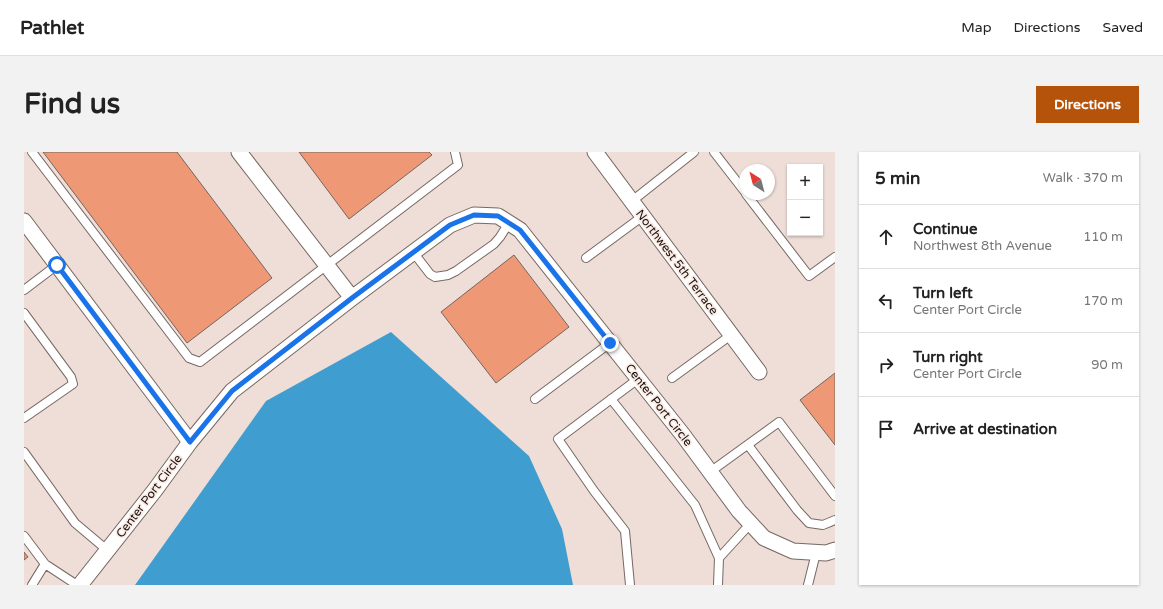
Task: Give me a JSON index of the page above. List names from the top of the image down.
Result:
{
  "streets": {
    "street": ["Northwest 5th Terrace", "Center Port Circle"]
  },
  "north": "top left",
  "page": {
    "header": "Pathlet",
    "nav": ["Map", "Directions", "Saved"],
    "buttons": "Directions",
    "title": "Find us",
    "heading": ["5 min", "Walk · 370 m"],
    "map_buttons": ["+", "−"],
    "list": [
      ["Continue", "Northwest 8th Avenue", "110 m"],
      ["Turn left", "Center Port Circle", "170 m"],
      ["Turn right", "Center Port Circle", "90 m"],
      "Arrive at destination"
    ]
  }
}
